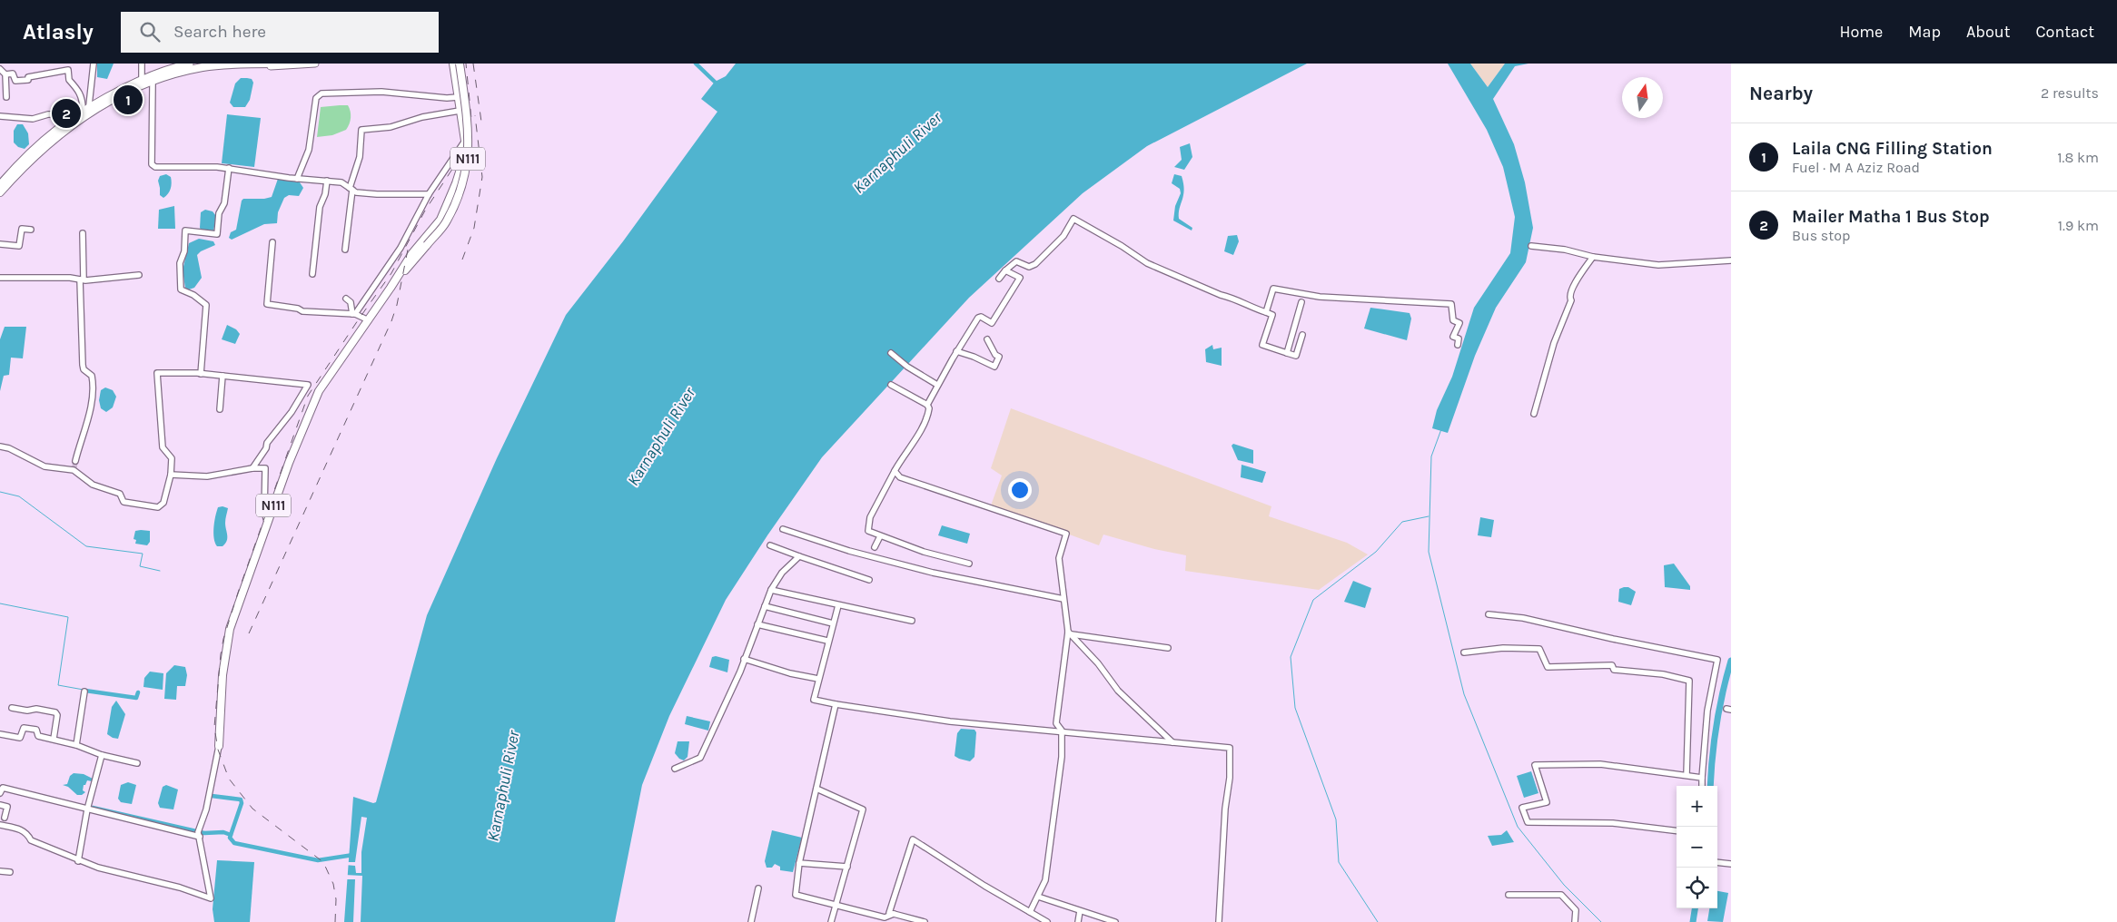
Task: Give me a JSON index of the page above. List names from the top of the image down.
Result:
{
  "streets": {
    "highway": ["N111"]
  },
  "water": ["Karnaphuli River"],
  "north": "top",
  "page": {
    "header": "Atlasly",
    "search": "Search here",
    "nav": [
      "Home",
      "Map",
      "About",
      "Contact"
    ],
    "heading": ["Nearby", "2 results"],
    "pins": ["1", "2"],
    "list": [
      {
        "mark": "1",
        "name": "Laila CNG Filling Station",
        "note": "Fuel · M A Aziz Road",
        "value": "1.8 km"
      },
      {
        "mark": "2",
        "name": "Mailer Matha 1 Bus Stop",
        "note": "Bus stop",
        "value": "1.9 km"
      }
    ],
    "map_buttons": ["+", "−"]
  }
}
